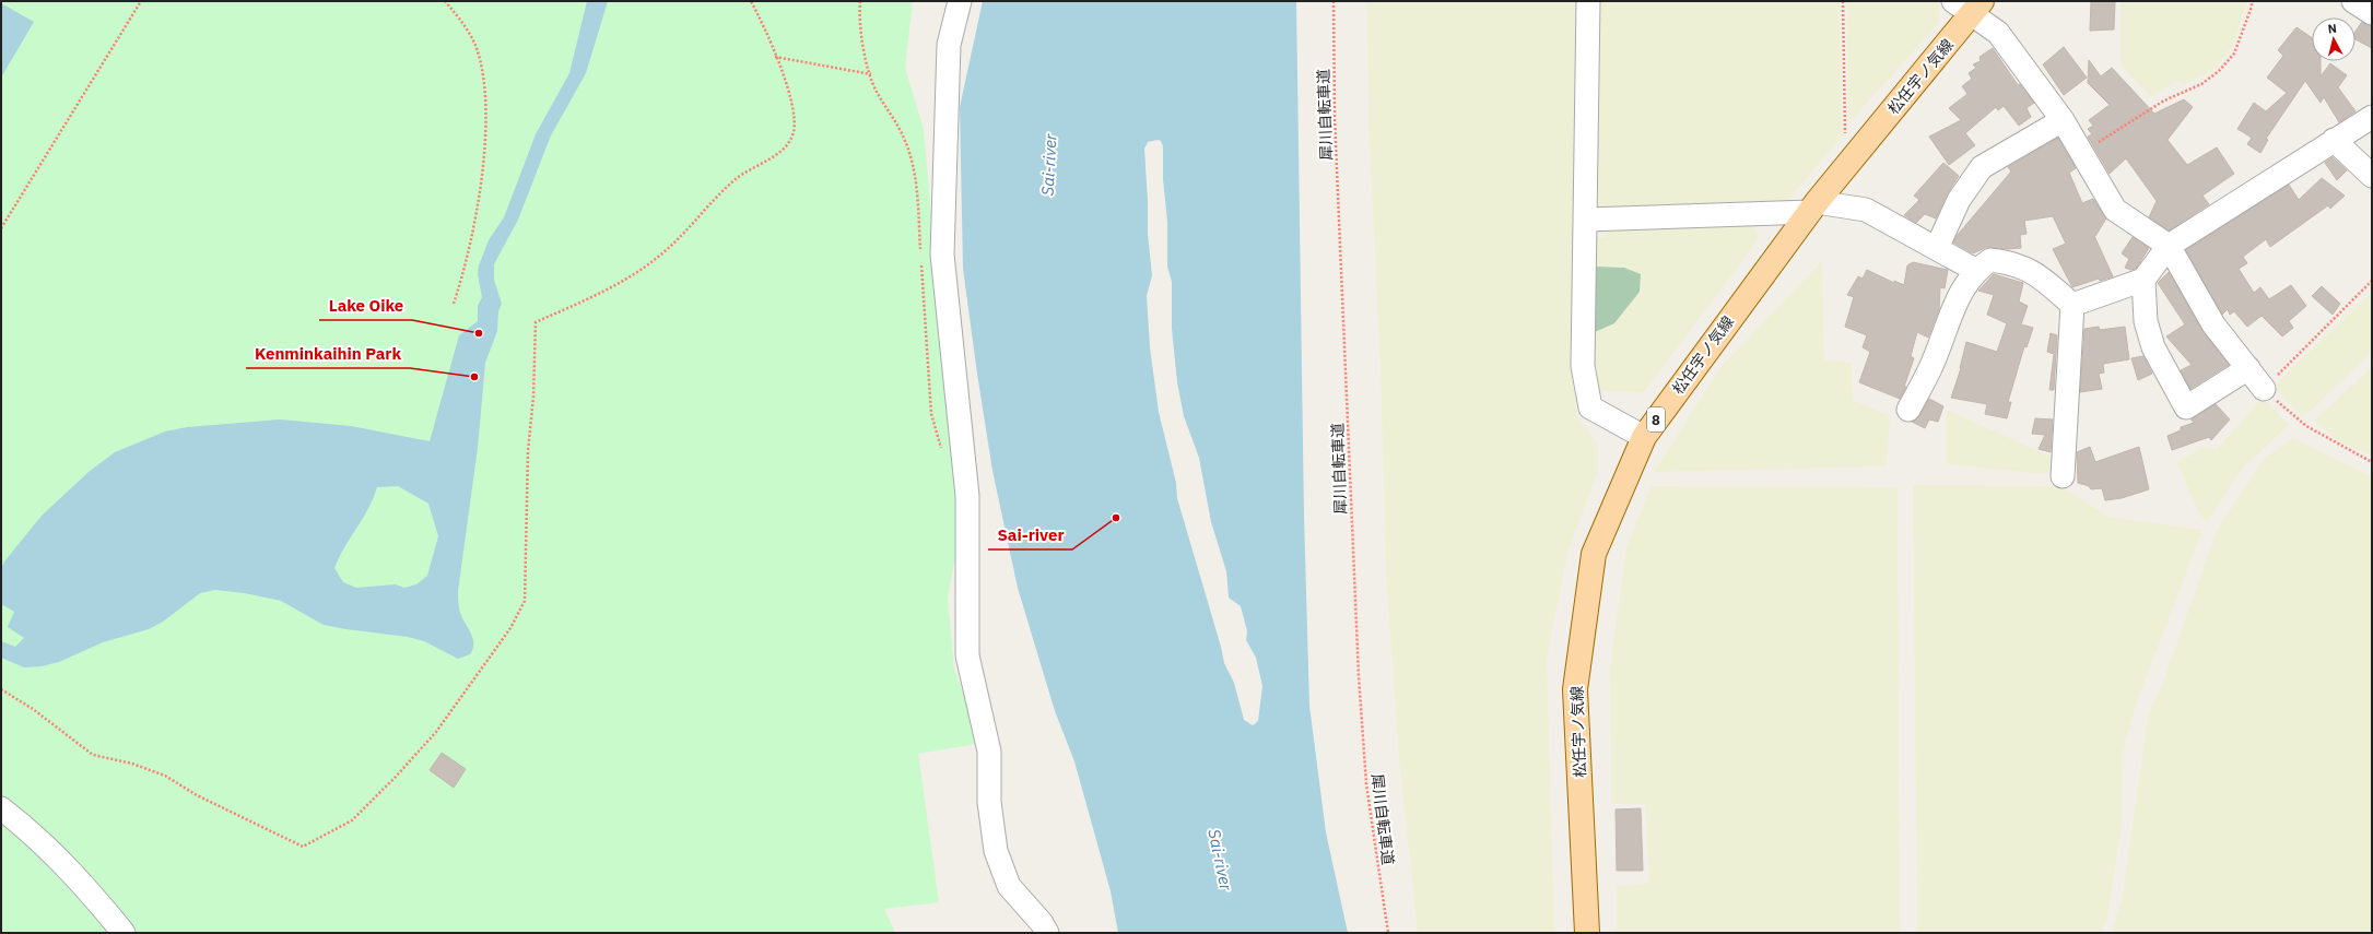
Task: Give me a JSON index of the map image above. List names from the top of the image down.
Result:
{
  "streets": {
    "main road": ["松任宇ノ気線", "8"],
    "path": ["犀川自転車道"]
  },
  "water": ["Sai-river"],
  "places": ["Lake Oike", "Kenminkaihin Park", "Sai-river"],
  "north": "top"
}
